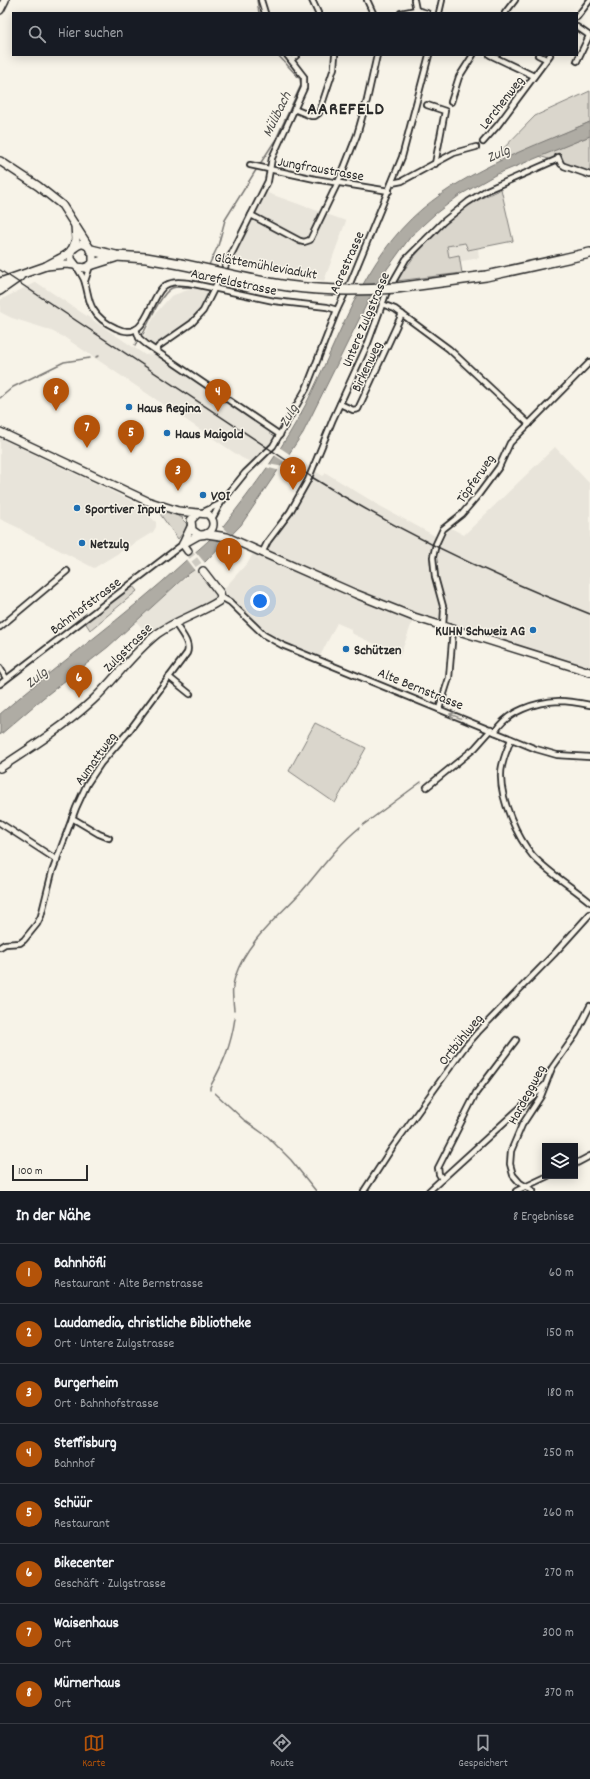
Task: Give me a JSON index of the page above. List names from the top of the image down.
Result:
{
  "streets": {
    "highway": ["Glättemühleviadukt"],
    "main road": ["Zulgstrasse", "Alte Bernstrasse"],
    "street": [
      "Lerchenweg",
      "Jungfraustrasse",
      "Aarestrasse",
      "Aarefeldstrasse",
      "Untere Zulgstrasse",
      "Birkenweg",
      "Töpferweg",
      "Bahnhofstrasse",
      "Aumattweg",
      "Ortbühlweg",
      "Hardeggweg"
    ]
  },
  "crossings": [
    ["Jungfraustrasse", "Aarestrasse"],
    ["Aarestrasse", "Aarefeldstrasse"],
    ["Untere Zulgstrasse", "Birkenweg"],
    ["Zulgstrasse", "Alte Bernstrasse"],
    ["Zulgstrasse", "Aumattweg"]
  ],
  "districts": ["AAREFELD"],
  "water": ["Mülibach", "Zulg"],
  "places": [
    "Haus Regina",
    "Haus Maigold",
    "VOI",
    "Sportiver Input",
    "Netzulg",
    "KUHN Schweiz AG",
    "Schützen"
  ],
  "scale_bar": "100 m",
  "page": {
    "search": "Hier suchen",
    "pins": [
      "8",
      "4",
      "7",
      "5",
      "2",
      "3",
      "1",
      "6"
    ],
    "scale": "100 m",
    "heading": ["In der Nähe", "8 Ergebnisse"],
    "list": [
      {
        "mark": "1",
        "name": "Bahnhöfli",
        "note": "Restaurant · Alte Bernstrasse",
        "value": "60 m"
      },
      {
        "mark": "2",
        "name": "Laudamedia, christliche Bibliotheke",
        "note": "Ort · Untere Zulgstrasse",
        "value": "150 m"
      },
      {
        "mark": "3",
        "name": "Burgerheim",
        "note": "Ort · Bahnhofstrasse",
        "value": "180 m"
      },
      {
        "mark": "4",
        "name": "Steffisburg",
        "note": "Bahnhof",
        "value": "250 m"
      },
      {
        "mark": "5",
        "name": "Schüür",
        "note": "Restaurant",
        "value": "260 m"
      },
      {
        "mark": "6",
        "name": "Bikecenter",
        "note": "Geschäft · Zulgstrasse",
        "value": "270 m"
      },
      {
        "mark": "7",
        "name": "Waisenhaus",
        "note": "Ort",
        "value": "300 m"
      },
      {
        "mark": "8",
        "name": "Mürnerhaus",
        "note": "Ort",
        "value": "370 m"
      }
    ],
    "nav": ["Karte", "Route", "Gespeichert"]
  }
}
